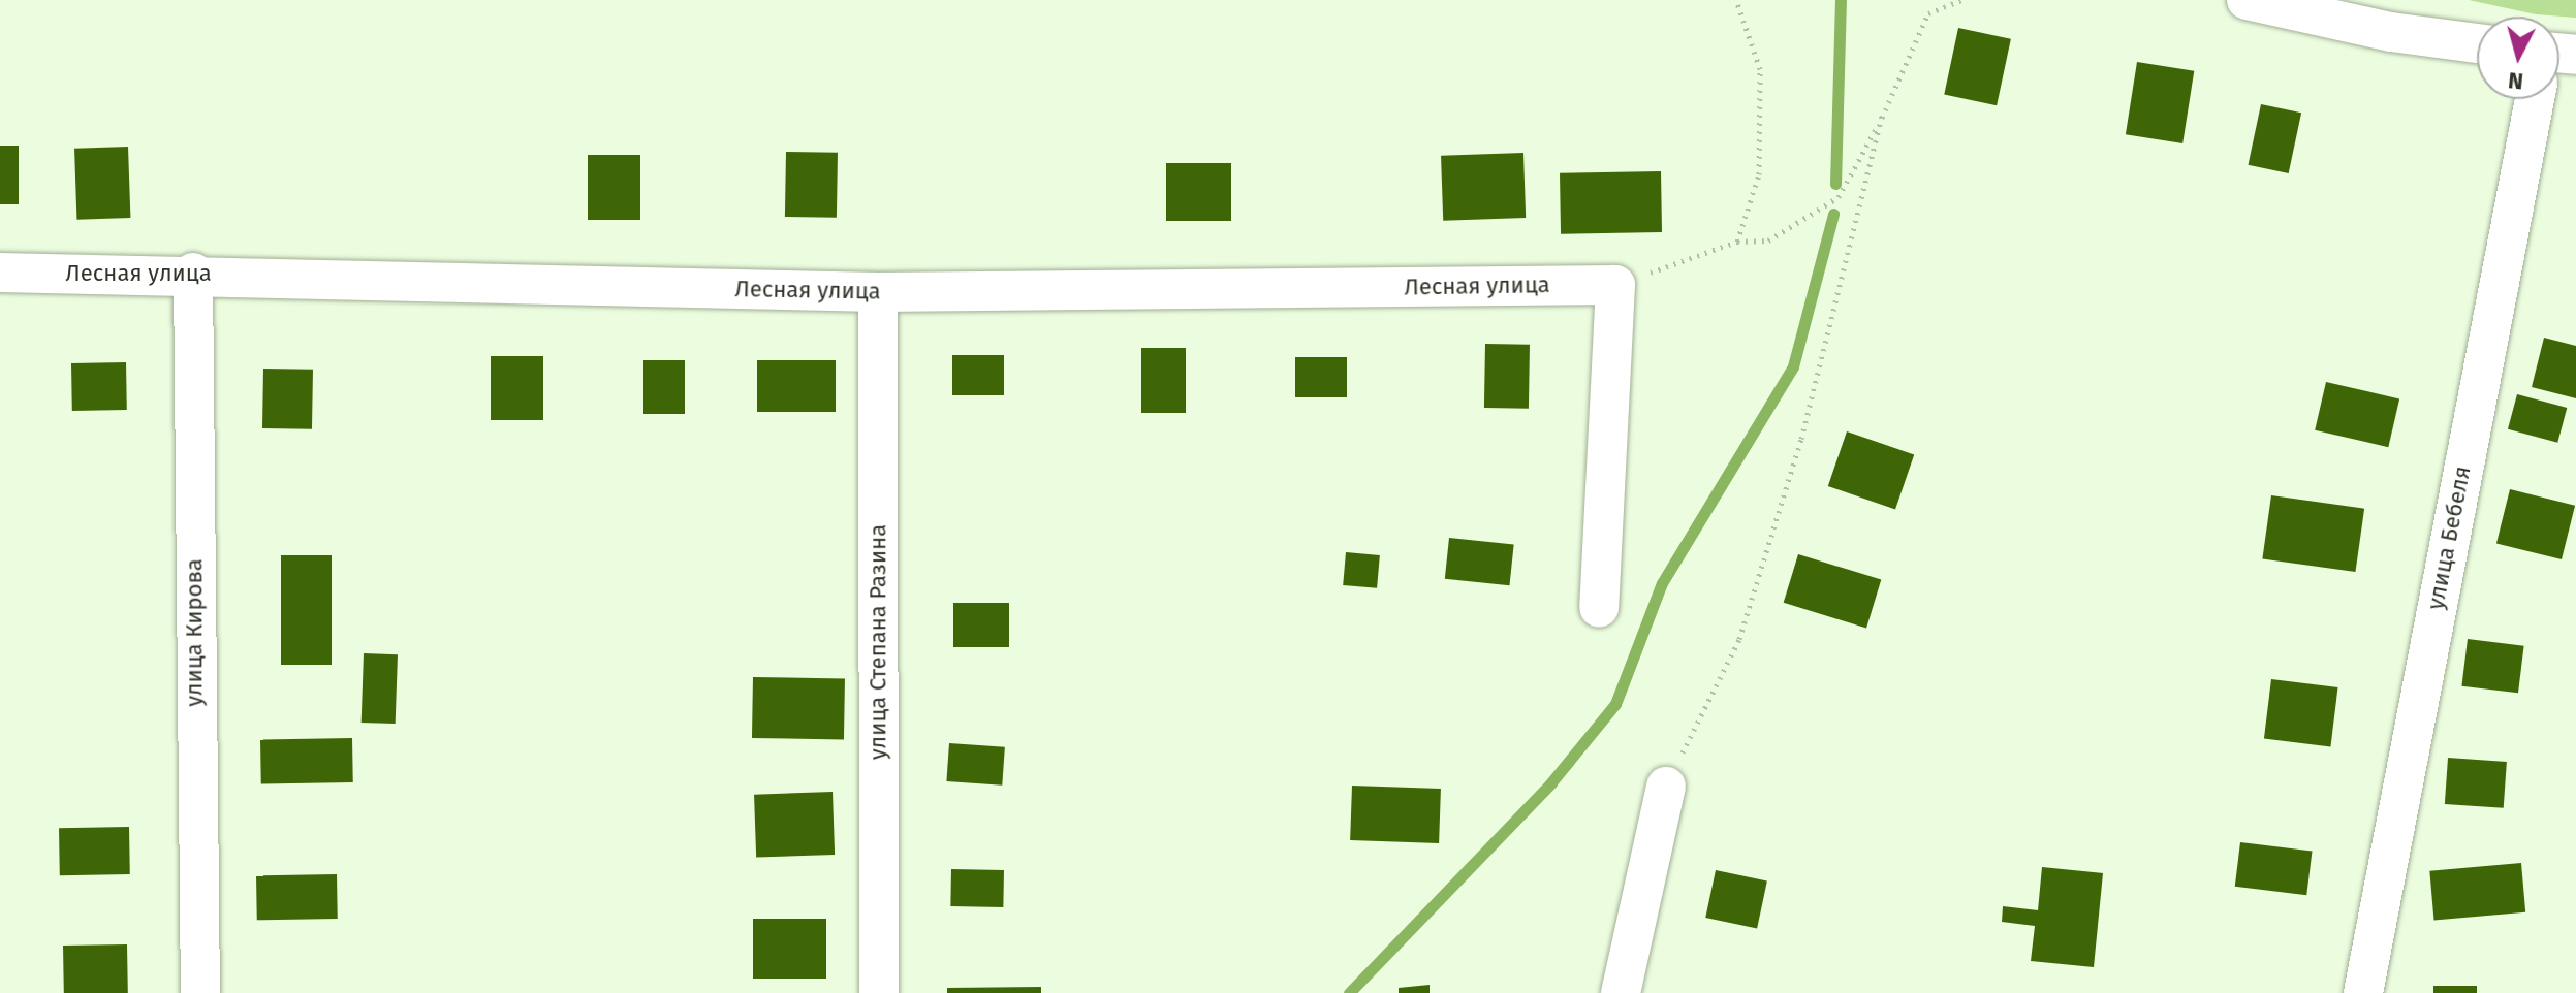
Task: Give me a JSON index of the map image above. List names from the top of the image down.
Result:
{
  "streets": {
    "street": [
      "Лесная улица",
      "улица Бебеля",
      "улица Кирова",
      "улица Степана Разина"
    ]
  },
  "crossings": [
    ["Лесная улица", "улица Кирова"],
    ["Лесная улица", "улица Степана Разина"]
  ],
  "north": "bottom"
}
